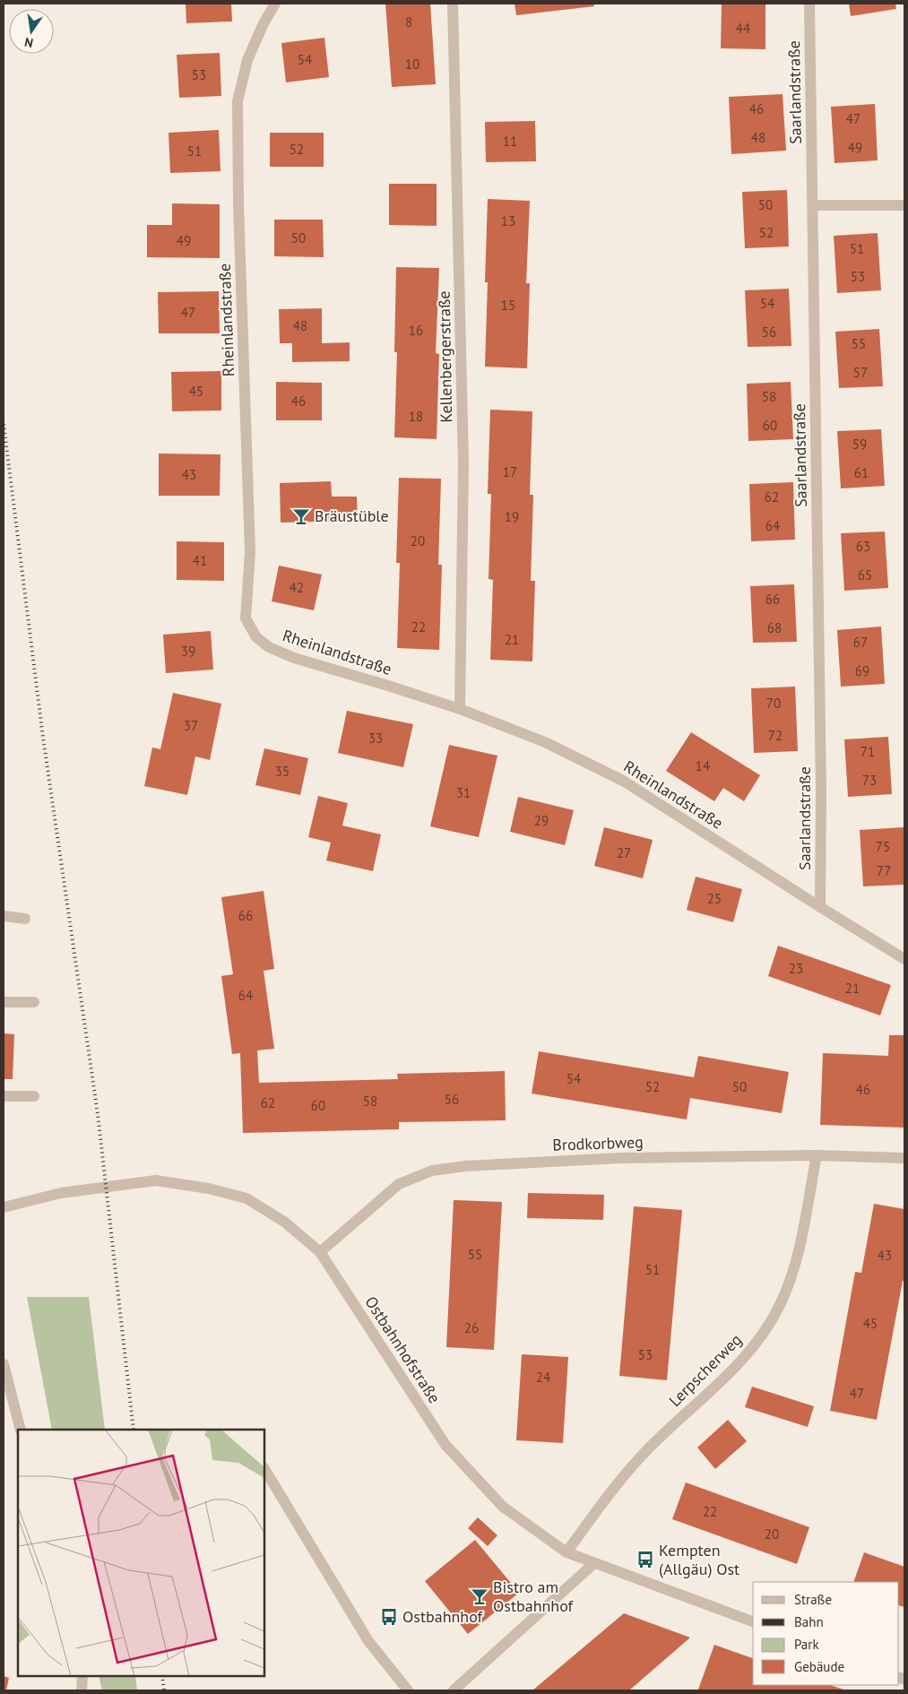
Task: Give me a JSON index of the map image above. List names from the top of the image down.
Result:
{
  "streets": {
    "street": [
      "Saarlandstraße",
      "Rheinlandstraße",
      "Kellenbergerstraße",
      "Brodkorbweg",
      "Ostbahnhofstraße",
      "Lerpscherweg"
    ]
  },
  "crossings": [
    ["Saarlandstraße", "Rheinlandstraße"],
    ["Rheinlandstraße", "Kellenbergerstraße"],
    ["Brodkorbweg", "Ostbahnhofstraße"],
    ["Brodkorbweg", "Lerpscherweg"],
    ["Ostbahnhofstraße", "Lerpscherweg"]
  ],
  "places": {
    "bar": ["Bräustüble", "Bistro am Ostbahnhof"],
    "bus stop": ["Kempten (Allgäu) Ost", "Ostbahnhof"]
  },
  "house_numbers": [
    "8",
    "44",
    "54",
    "10",
    "53",
    "46",
    "47",
    "48",
    "11",
    "49",
    "52",
    "51",
    "50",
    "13",
    "52",
    "50",
    "49",
    "51",
    "53",
    "54",
    "15",
    "47",
    "48",
    "16",
    "56",
    "55",
    "57",
    "45",
    "58",
    "46",
    "18",
    "60",
    "59",
    "17",
    "61",
    "43",
    "62",
    "19",
    "64",
    "20",
    "63",
    "41",
    "65",
    "42",
    "66",
    "22",
    "68",
    "21",
    "67",
    "39",
    "69",
    "70",
    "37",
    "72",
    "33",
    "71",
    "14",
    "35",
    "73",
    "31",
    "29",
    "75",
    "27",
    "77",
    "25",
    "66",
    "23",
    "21",
    "64",
    "54",
    "52",
    "50",
    "46",
    "56",
    "58",
    "62",
    "60",
    "55",
    "43",
    "51",
    "45",
    "26",
    "53",
    "24",
    "47",
    "22",
    "20"
  ],
  "legend": [
    "Straße",
    "Bahn",
    "Park",
    "Gebäude"
  ],
  "north": "bottom"
}
